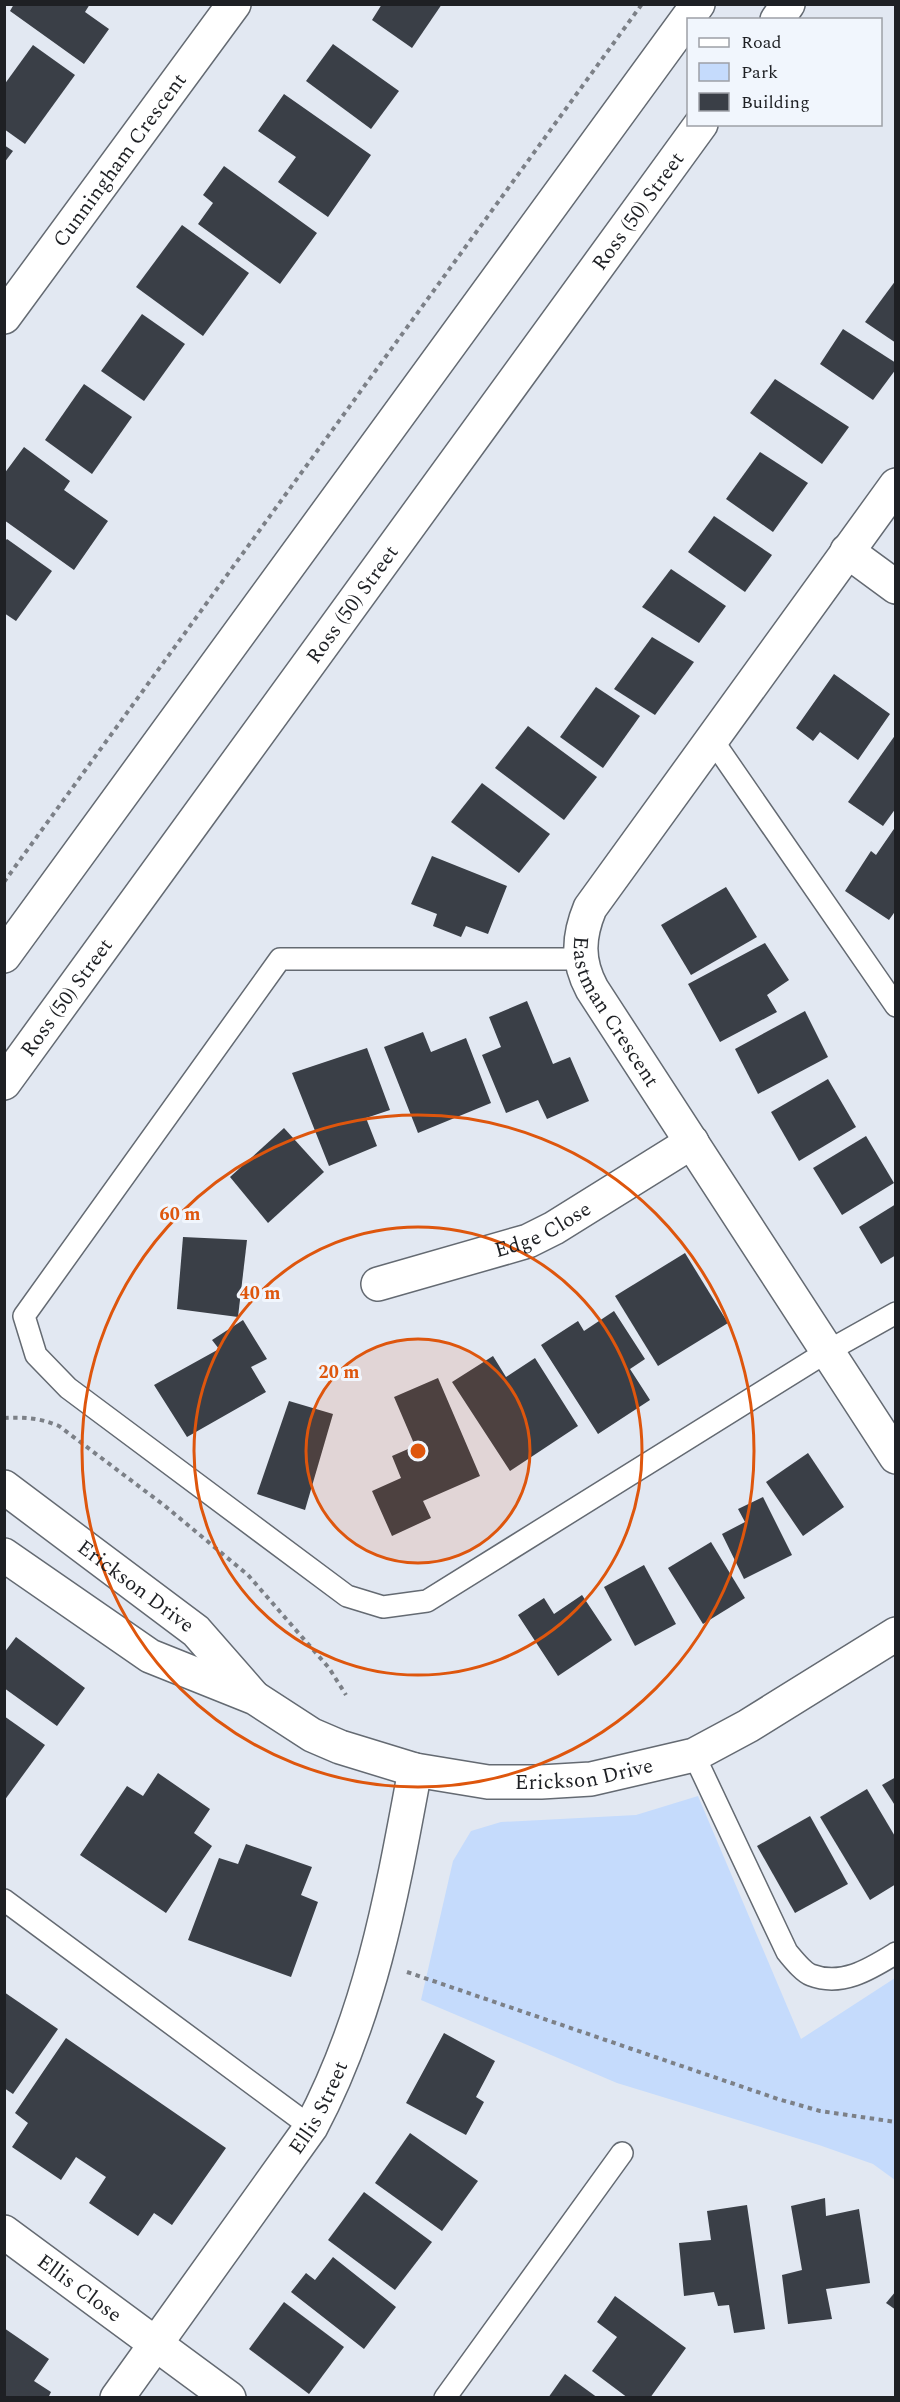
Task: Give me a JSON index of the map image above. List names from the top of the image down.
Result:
{
  "streets": {
    "street": [
      "Cunningham Crescent",
      "Ross (50) Street",
      "Eastman Crescent",
      "Edge Close",
      "Erickson Drive",
      "Ellis Street",
      "Ellis Close"
    ]
  },
  "crossings": [
    ["Eastman Crescent", "Edge Close"],
    ["Erickson Drive", "Ellis Street"],
    ["Ellis Street", "Ellis Close"]
  ],
  "legend": ["Road", "Park", "Building"],
  "rings": ["60 m", "40 m", "20 m"]
}
